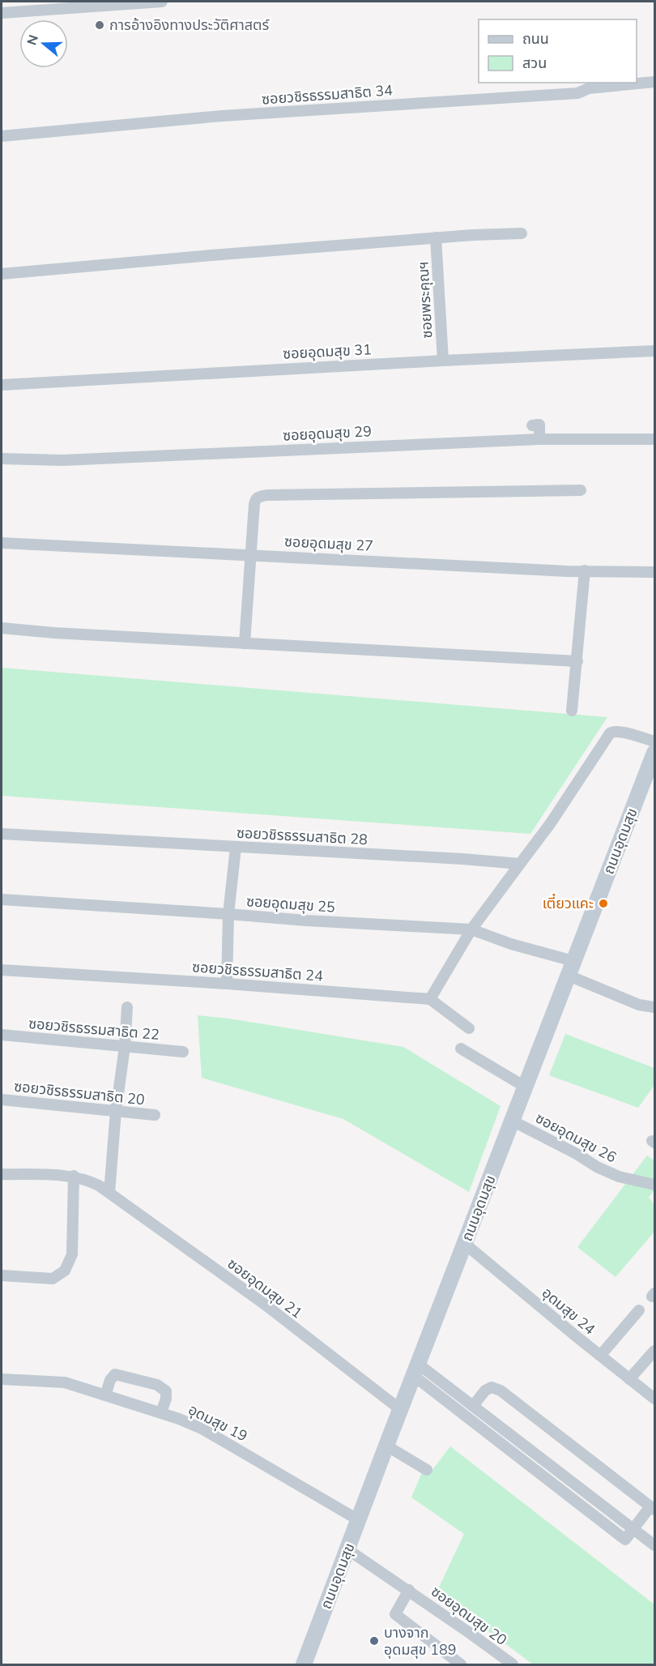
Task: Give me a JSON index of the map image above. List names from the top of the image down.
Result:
{
  "streets": {
    "main road": ["ถนนอุดมสุข"],
    "street": [
      "ซอยวชิรธรรมสาธิต 34",
      "ซอยพระคุณฯ",
      "ซอยอุดมสุข 31",
      "ซอยอุดมสุข 29",
      "ซอยอุดมสุข 27",
      "ซอยวชิรธรรมสาธิต 28",
      "ซอยอุดมสุข 25",
      "ซอยวชิรธรรมสาธิต 24",
      "ซอยวชิรธรรมสาธิต 22",
      "ซอยวชิรธรรมสาธิต 20",
      "ซอยอุดมสุข 26",
      "ซอยอุดมสุข 21",
      "อุดมสุข 24",
      "อุดมสุข 19",
      "ซอยอุดมสุข 20"
    ]
  },
  "crossings": [
    ["ซอยพระคุณฯ", "ซอยอุดมสุข 31"],
    ["ถนนอุดมสุข", "ซอยอุดมสุข 25"],
    ["ถนนอุดมสุข", "ซอยอุดมสุข 26"],
    ["ถนนอุดมสุข", "ซอยอุดมสุข 21"],
    ["ถนนอุดมสุข", "อุดมสุข 24"],
    ["ถนนอุดมสุข", "อุดมสุข 19"],
    ["ถนนอุดมสุข", "ซอยอุดมสุข 20"]
  ],
  "places": ["การอ้างอิงทางประวัติศาสตร์", "เตี๋ยวแคะ", "บางจาก อุดมสุข 189"],
  "legend": ["ถนน", "สวน"],
  "north": "left"
}
